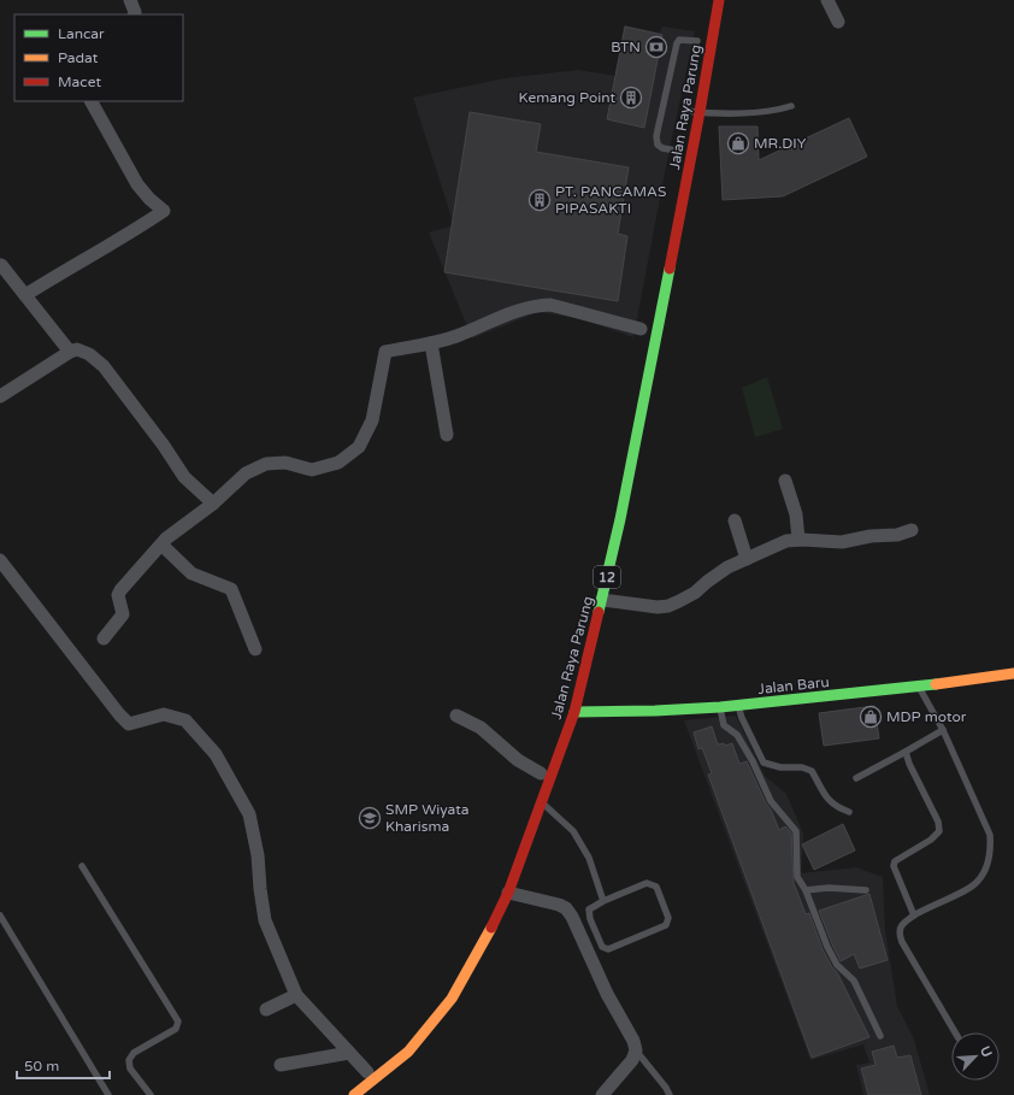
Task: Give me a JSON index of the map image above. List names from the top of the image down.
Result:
{
  "streets": {
    "main road": ["Jalan Raya Parung", "12", "Jalan Baru"]
  },
  "crossings": [
    ["Jalan Raya Parung", "Jalan Baru"]
  ],
  "places": {
    "bank": ["BTN"],
    "building": ["Kemang Point", "PT. PANCAMAS PIPASAKTI"],
    "shop": ["MR.DIY", "MDP motor"],
    "school or university": ["SMP Wiyata Kharisma"]
  },
  "legend": ["Lancar", "Padat", "Macet"],
  "scale_bar": "50 m",
  "north": "top right"
}
